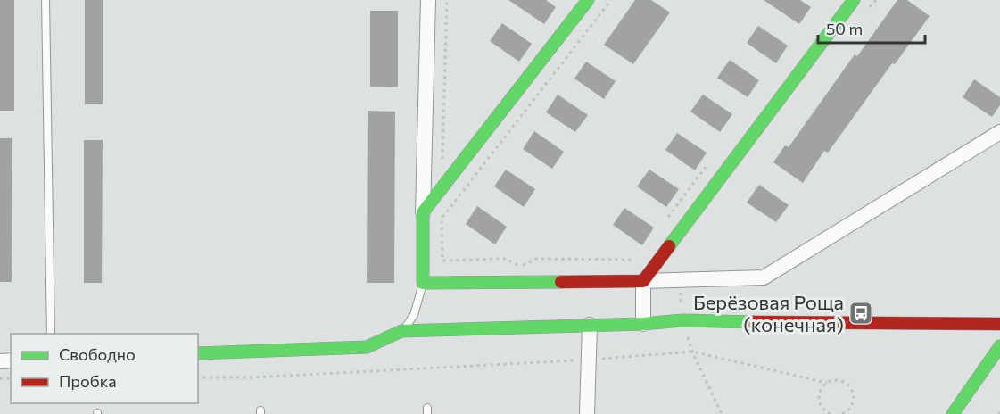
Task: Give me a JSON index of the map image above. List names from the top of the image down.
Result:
{
  "places": {
    "bus stop": ["Берёзовая Роща (конечная)"]
  },
  "legend": ["Свободно", "Пробка"],
  "scale_bar": "50 m"
}
